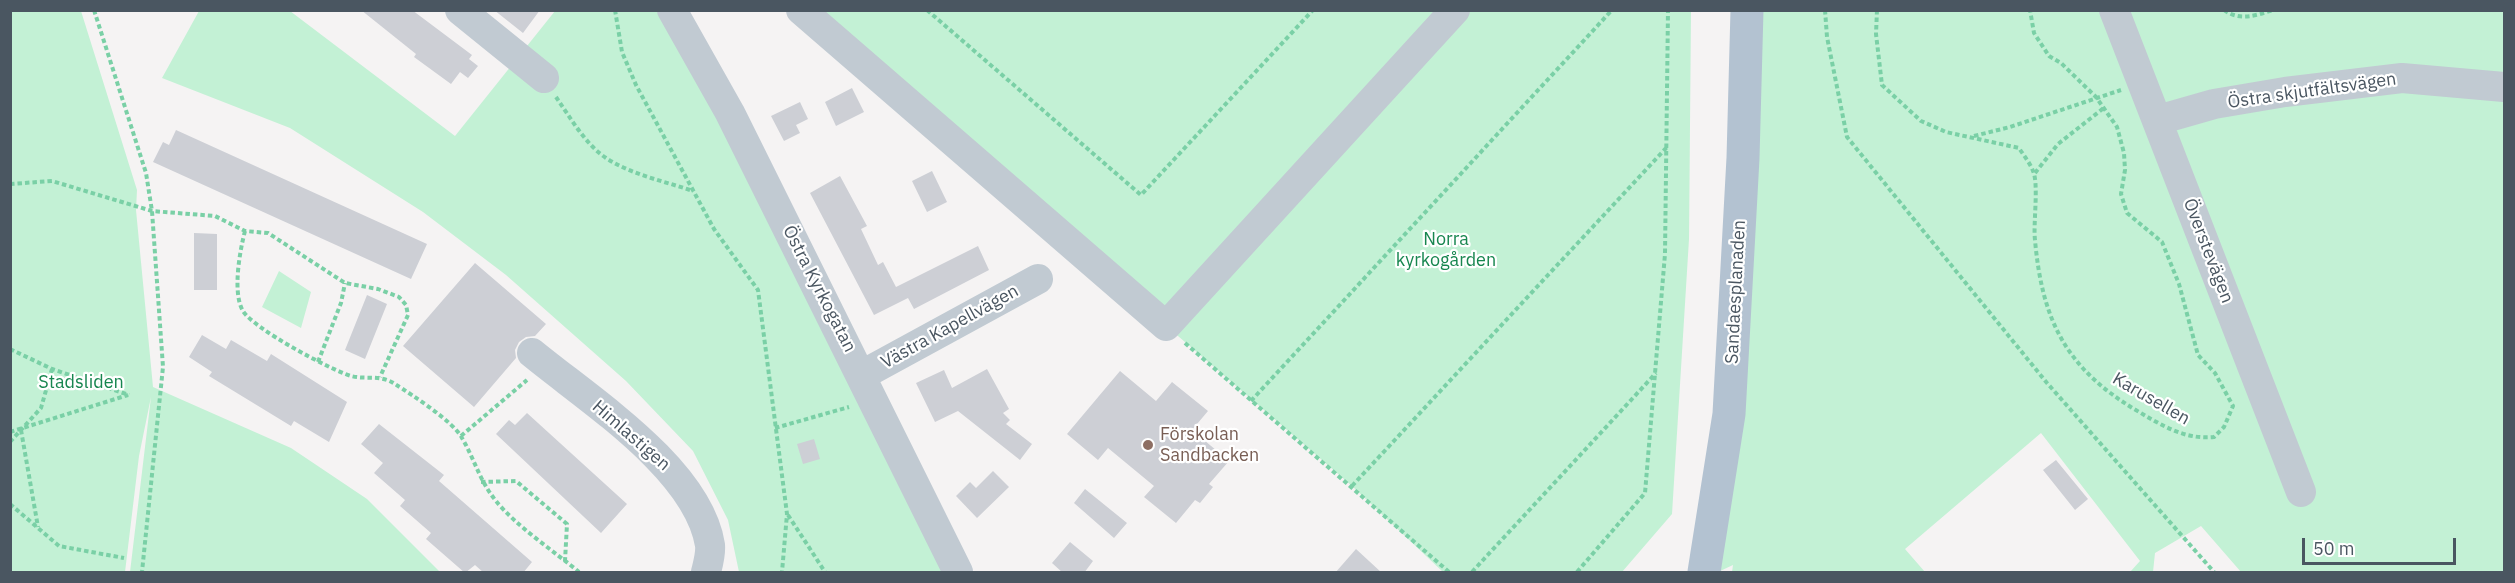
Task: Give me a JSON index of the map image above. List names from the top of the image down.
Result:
{
  "streets": {
    "main road": ["Sandaesplanaden"],
    "street": [
      "Östra skjutfältsvägen",
      "Överstevägen",
      "Östra Kyrkogatan",
      "Västra Kapellvägen",
      "Himlastigen"
    ],
    "path": ["Karusellen"]
  },
  "crossings": [
    ["Östra skjutfältsvägen", "Överstevägen"],
    ["Östra Kyrkogatan", "Västra Kapellvägen"]
  ],
  "parks": ["Norra kyrkogården", "Stadsliden"],
  "places": ["Förskolan Sandbacken"],
  "scale_bar": "50 m"
}
